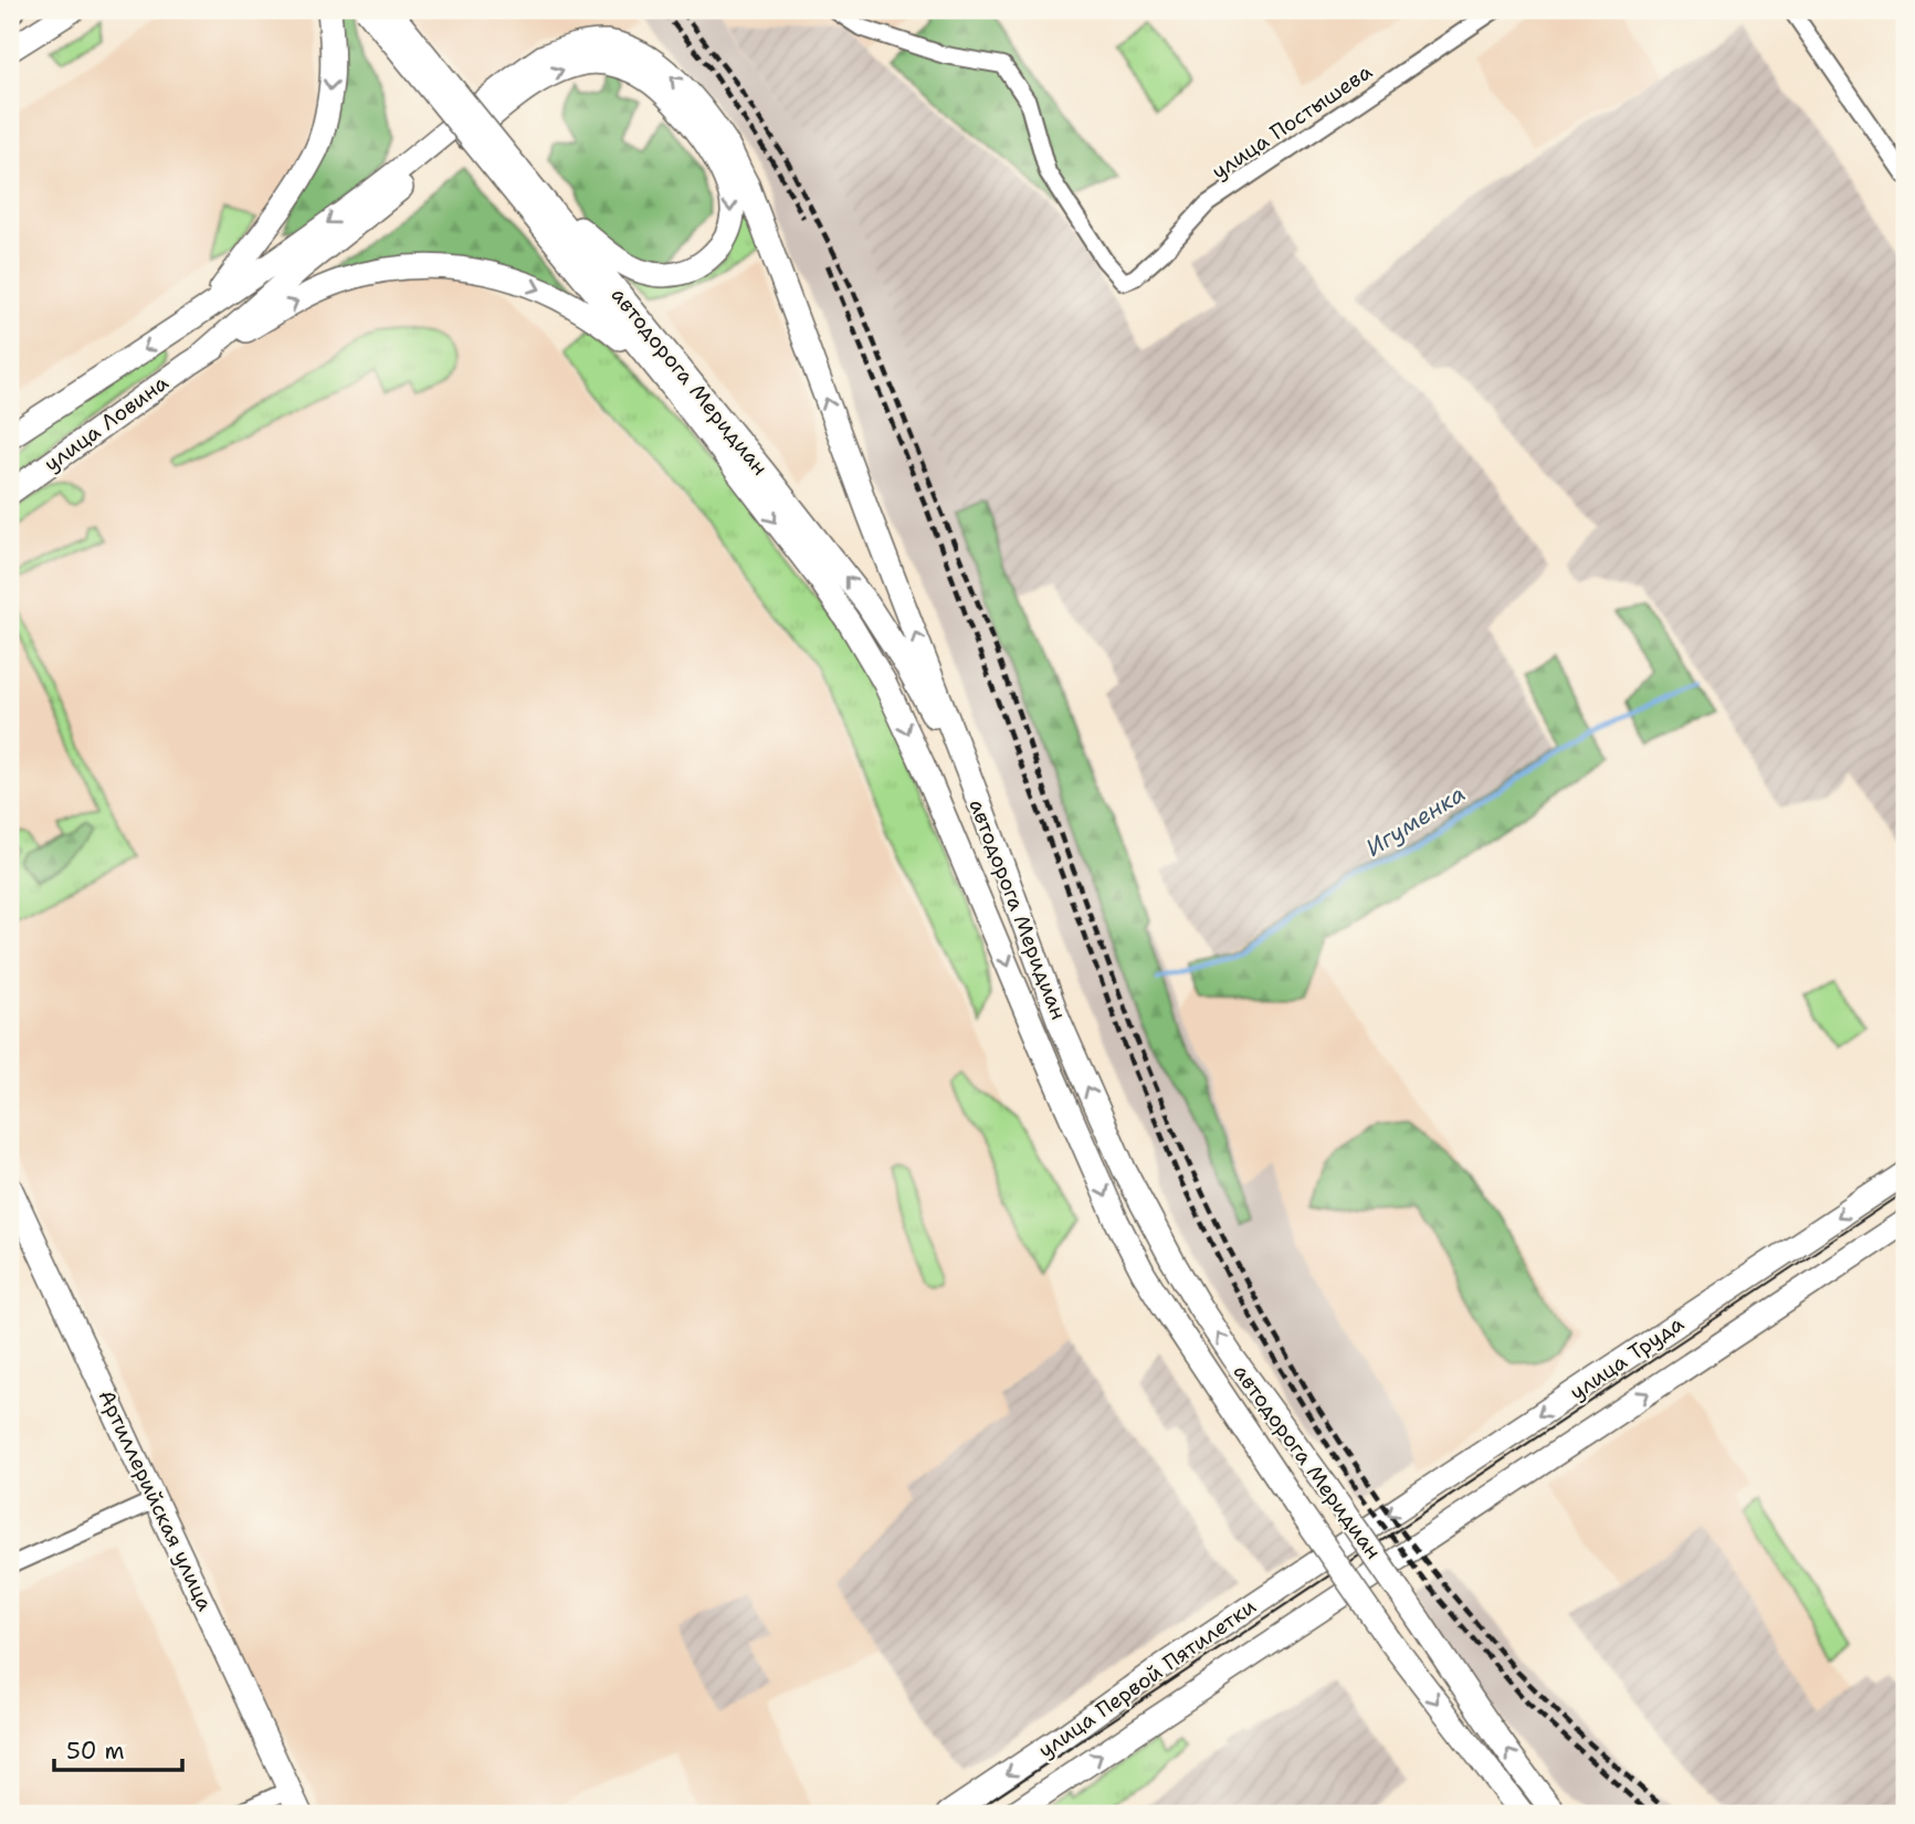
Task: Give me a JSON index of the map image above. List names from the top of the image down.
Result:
{
  "streets": {
    "main road": [
      "автодорога Меридиан",
      "улица Ловина",
      "улица Труда",
      "Артиллерийская улица",
      "улица Первой Пятилетки"
    ],
    "street": ["улица Постышева"]
  },
  "crossings": [
    ["улица Труда", "улица Первой Пятилетки"]
  ],
  "water": ["Игуменка"],
  "scale_bar": "50 m"
}
